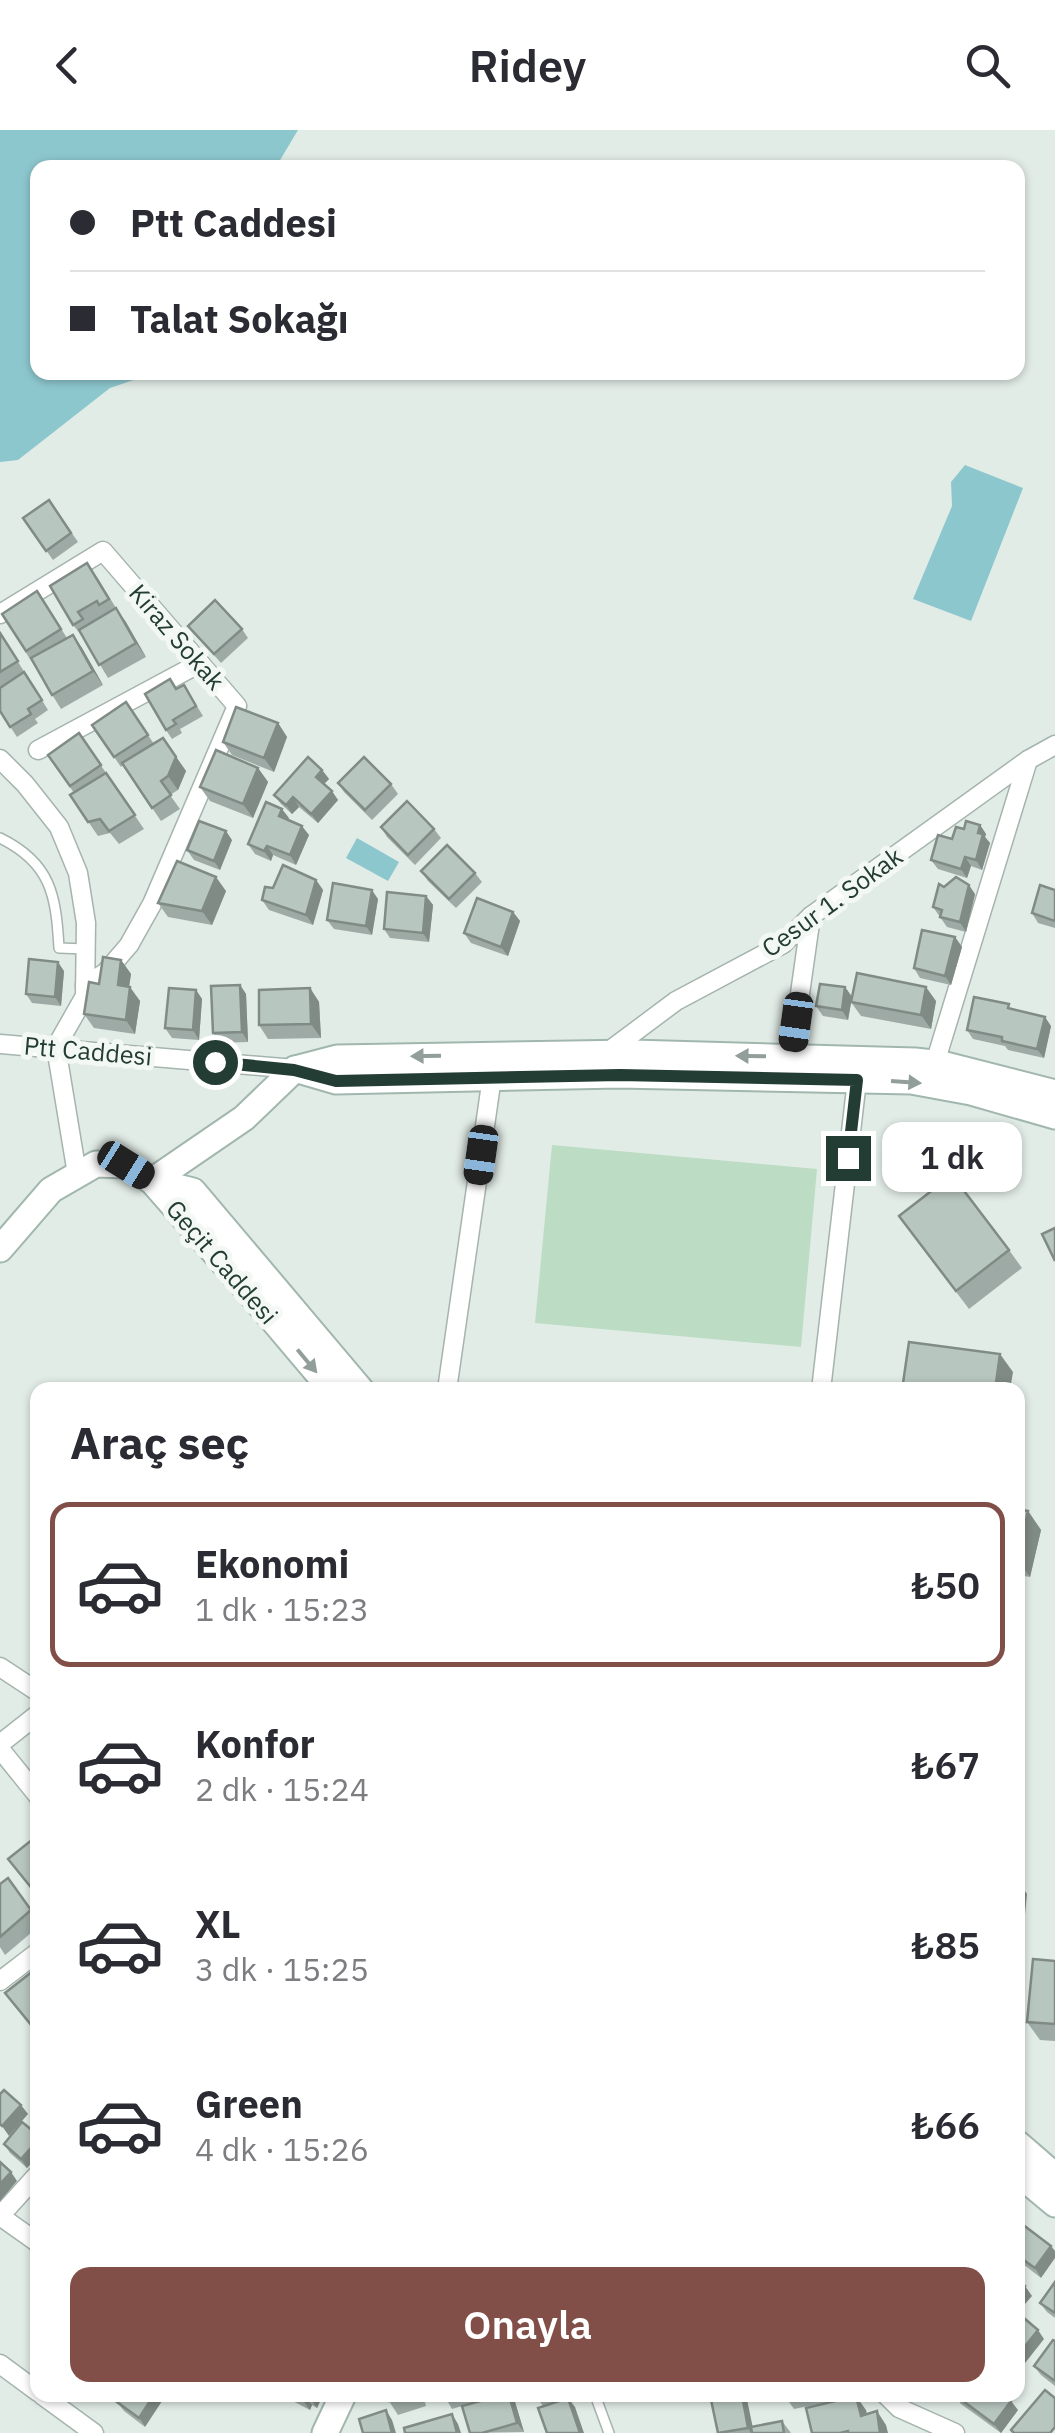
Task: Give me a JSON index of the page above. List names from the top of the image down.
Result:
{
  "streets": {
    "street": [
      "Kiraz Sokak",
      "Cesur 1. Sokak",
      "Ptt Caddesi",
      "Geçit Caddesi"
    ]
  },
  "crossings": [
    ["Cesur 1. Sokak", "Ptt Caddesi"]
  ],
  "page": {
    "header": "Ridey",
    "banner": ["Ptt Caddesi", "Talat Sokağı"],
    "bubble": "1 dk",
    "heading": "Araç seç",
    "list": [
      {
        "name": "Ekonomi",
        "note": "1 dk · 15:23",
        "value": "₺50"
      },
      {
        "name": "Konfor",
        "note": "2 dk · 15:24",
        "value": "₺67"
      },
      {
        "name": "XL",
        "note": "3 dk · 15:25",
        "value": "₺85"
      },
      {
        "name": "Green",
        "note": "4 dk · 15:26",
        "value": "₺66"
      }
    ],
    "buttons": "Onayla"
  }
}
